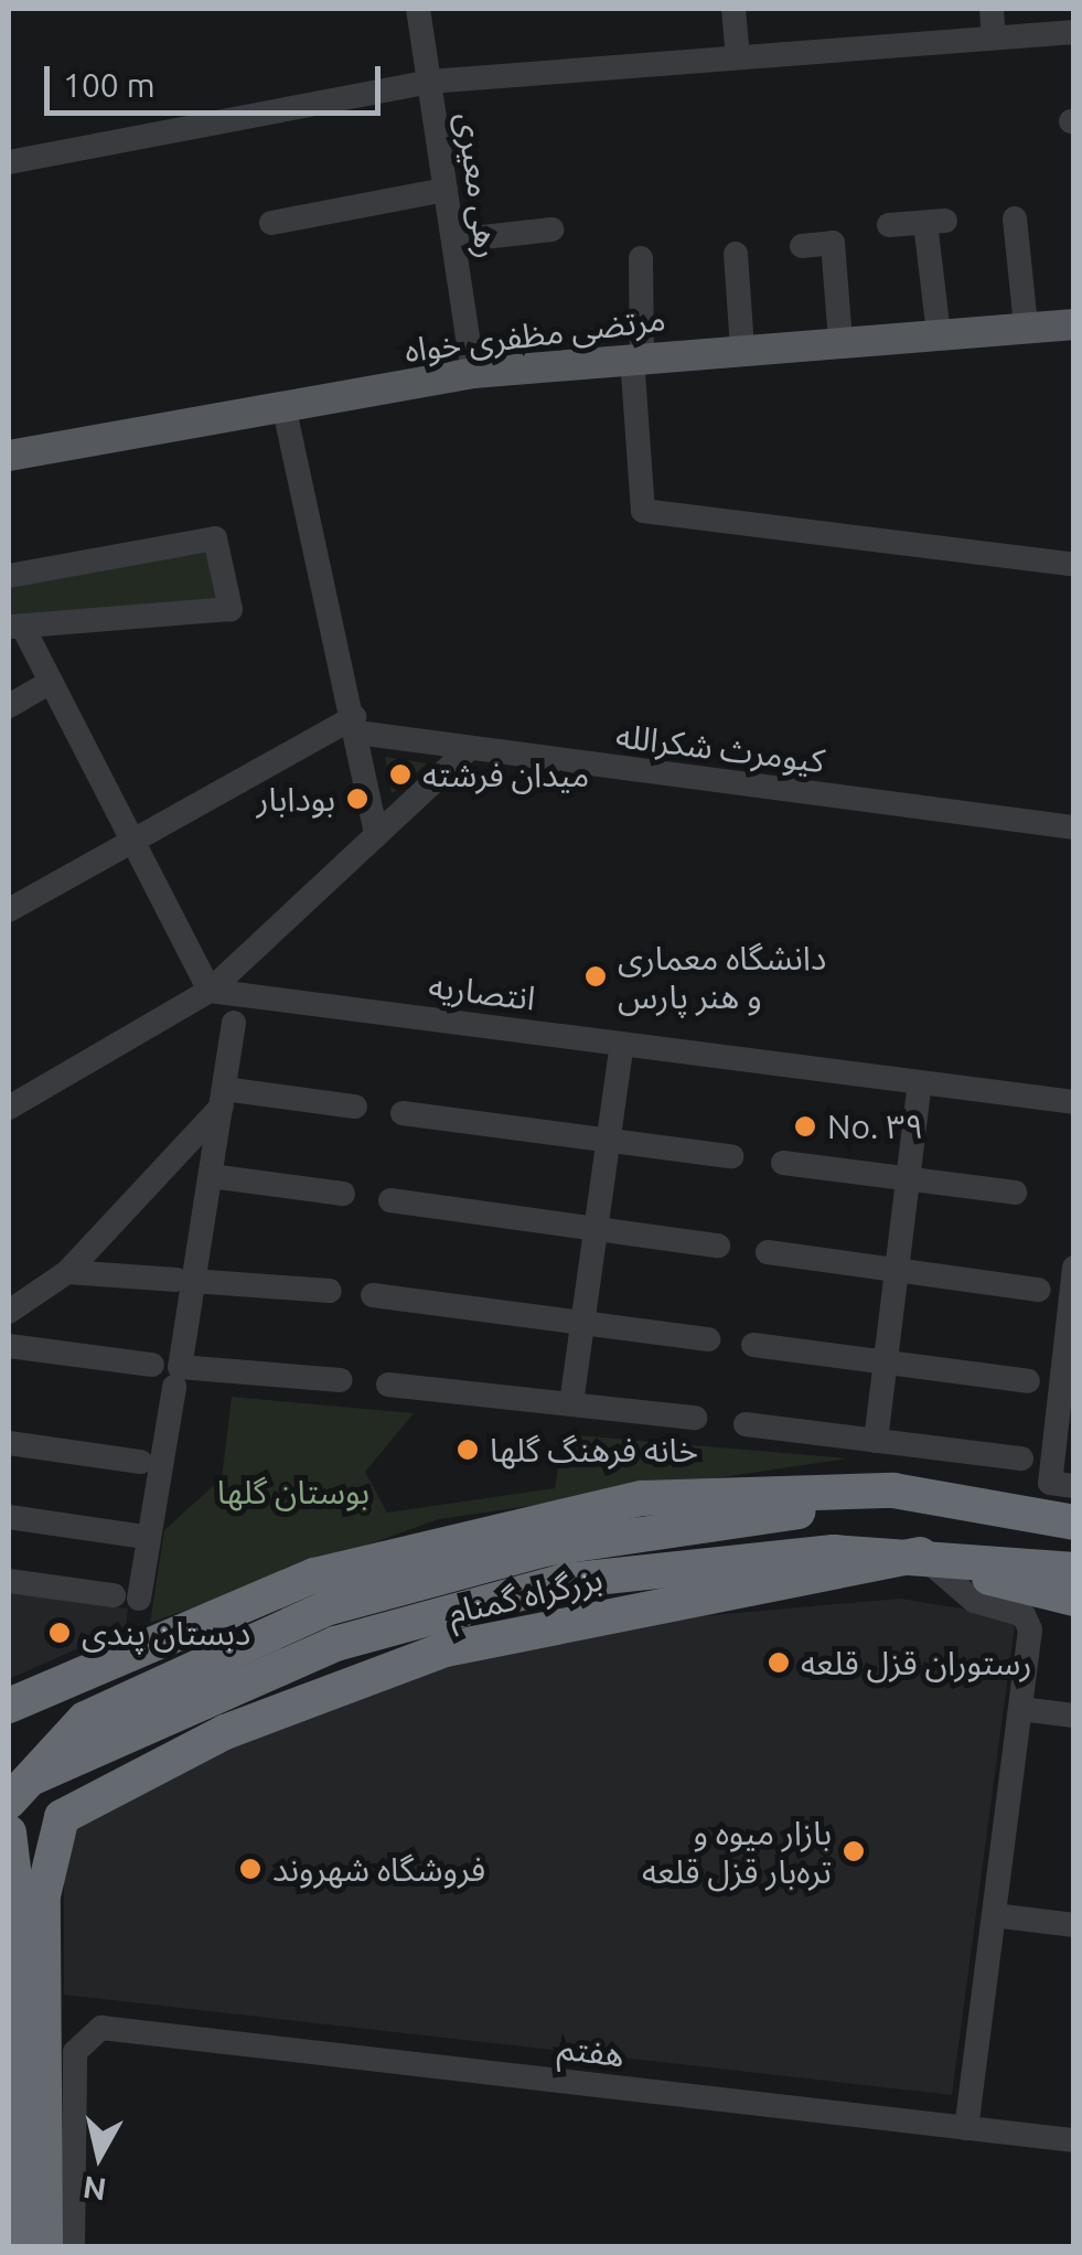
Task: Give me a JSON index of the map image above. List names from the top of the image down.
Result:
{
  "streets": {
    "highway": ["بزرگراه گمنام"],
    "main road": ["مرتضی مظفری خواه"],
    "street": [
      "رهی معیری",
      "کیومرث شکرالله",
      "انتصاریه",
      "هفتم"
    ]
  },
  "crossings": [
    ["رهی معیری", "مرتضی مظفری خواه"]
  ],
  "parks": ["بوستان گلها"],
  "places": [
    "میدان فرشته",
    "بودابار",
    "دانشگاه معماری و هنر پارس",
    "No. ۳۹",
    "خانه فرهنگ گلها",
    "دبستان پندی",
    "رستوران قزل قلعه",
    "بازار میوه و تره‌بار قزل قلعه",
    "فروشگاه شهروند"
  ],
  "scale_bar": "100 m",
  "north": "bottom"
}
